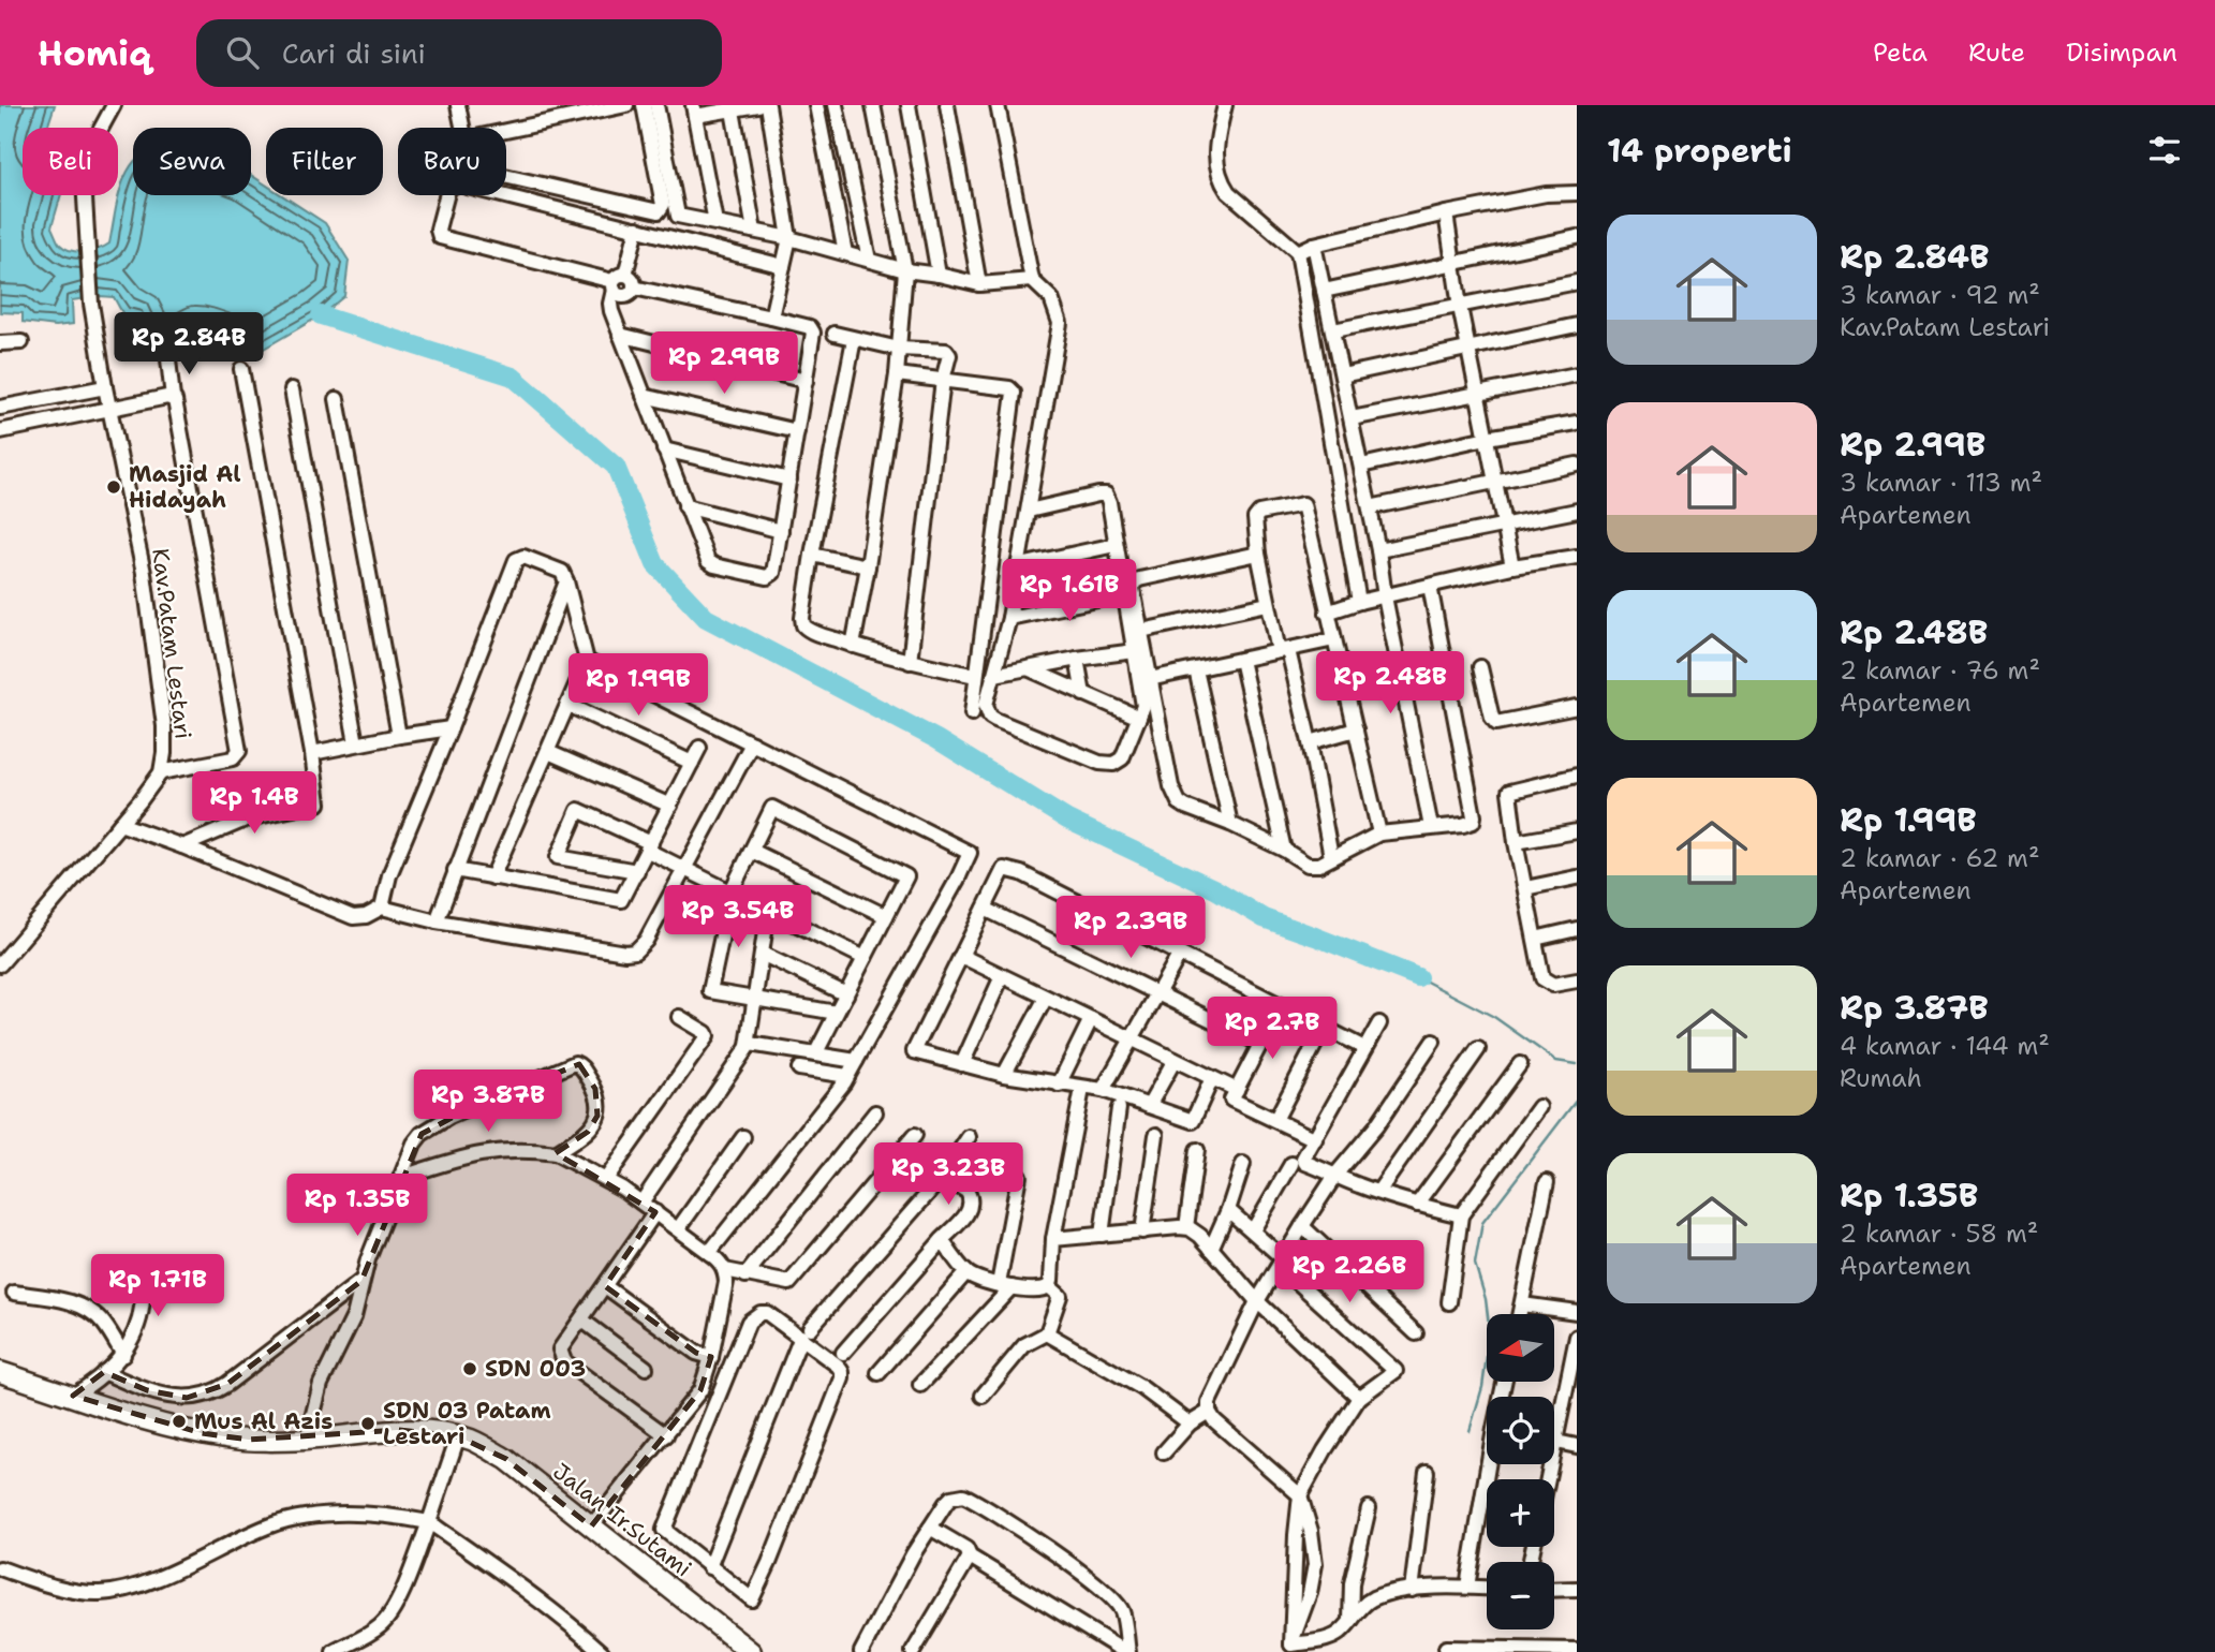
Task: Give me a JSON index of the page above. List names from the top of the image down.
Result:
{
  "streets": {
    "street": ["Kav.Patam Lestari", "Jalan Ir.Sutami"]
  },
  "places": [
    "Masjid Al Hidayah",
    "SDN 003",
    "Mus Al Azis",
    "SDN 03 Patam Lestari"
  ],
  "north": "left",
  "page": {
    "header": "Homiq",
    "search": "Cari di sini",
    "nav": ["Peta", "Rute", "Disimpan"],
    "heading": "14 properti",
    "chip": [
      "Beli",
      "Sewa",
      "Filter",
      "Baru"
    ],
    "list": [
      {
        "name": "Rp 2.84B",
        "note": "3 kamar · 92 m² · Kav.Patam Lestari"
      },
      {
        "name": "Rp 2.99B",
        "note": "3 kamar · 113 m² · Apartemen"
      },
      {
        "name": "Rp 2.48B",
        "note": "2 kamar · 76 m² · Apartemen"
      },
      {
        "name": "Rp 1.99B",
        "note": "2 kamar · 62 m² · Apartemen"
      },
      {
        "name": "Rp 3.87B",
        "note": "4 kamar · 144 m² · Rumah"
      },
      {
        "name": "Rp 1.35B",
        "note": "2 kamar · 58 m² · Apartemen"
      }
    ],
    "price": [
      "Rp 2.84B",
      "Rp 2.99B",
      "Rp 1.61B",
      "Rp 2.48B",
      "Rp 1.99B",
      "Rp 1.4B",
      "Rp 3.54B",
      "Rp 2.39B",
      "Rp 2.7B",
      "Rp 3.87B",
      "Rp 3.23B",
      "Rp 1.35B",
      "Rp 2.26B",
      "Rp 1.71B"
    ],
    "map_buttons": ["+", "−"]
  }
}
